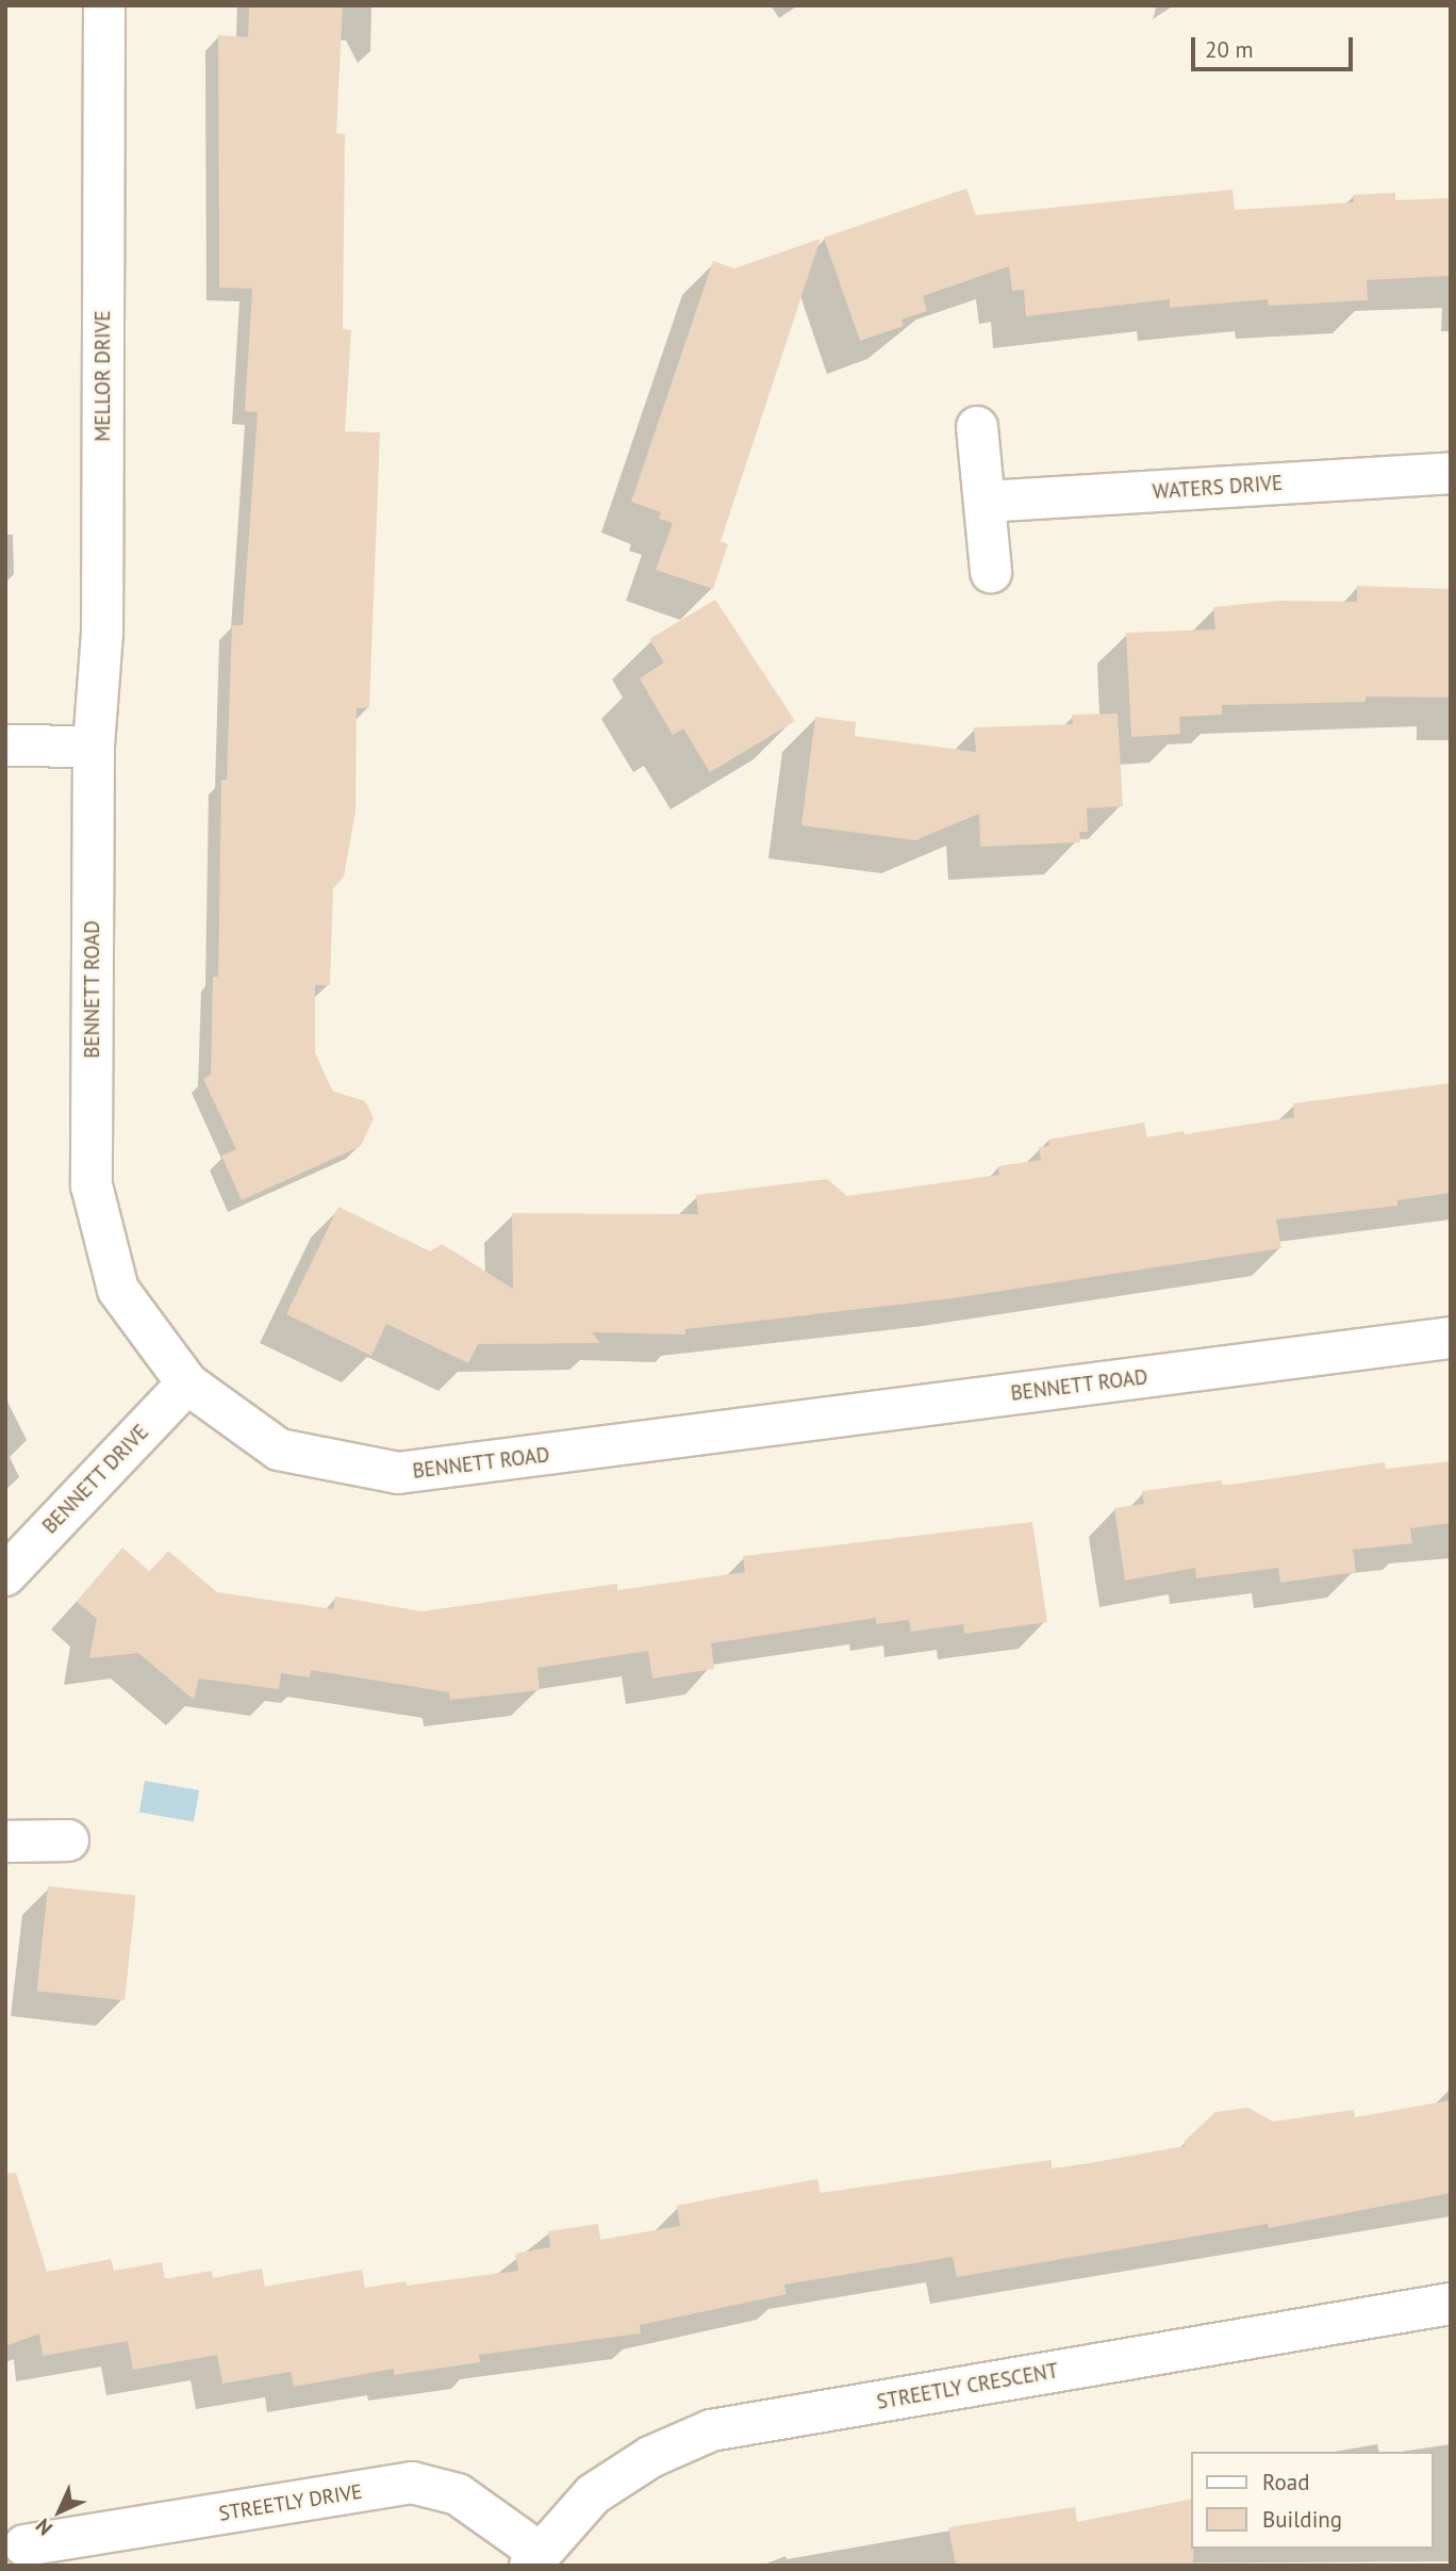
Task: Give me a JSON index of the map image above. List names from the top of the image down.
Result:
{
  "streets": {
    "street": [
      "MELLOR DRIVE",
      "WATERS DRIVE",
      "BENNETT ROAD",
      "BENNETT DRIVE",
      "STREETLY CRESCENT",
      "STREETLY DRIVE"
    ]
  },
  "crossings": [
    ["MELLOR DRIVE", "BENNETT ROAD"],
    ["BENNETT ROAD", "BENNETT DRIVE"],
    ["STREETLY CRESCENT", "STREETLY DRIVE"]
  ],
  "legend": ["Road", "Building"],
  "scale_bar": "20 m",
  "north": "bottom left"
}
